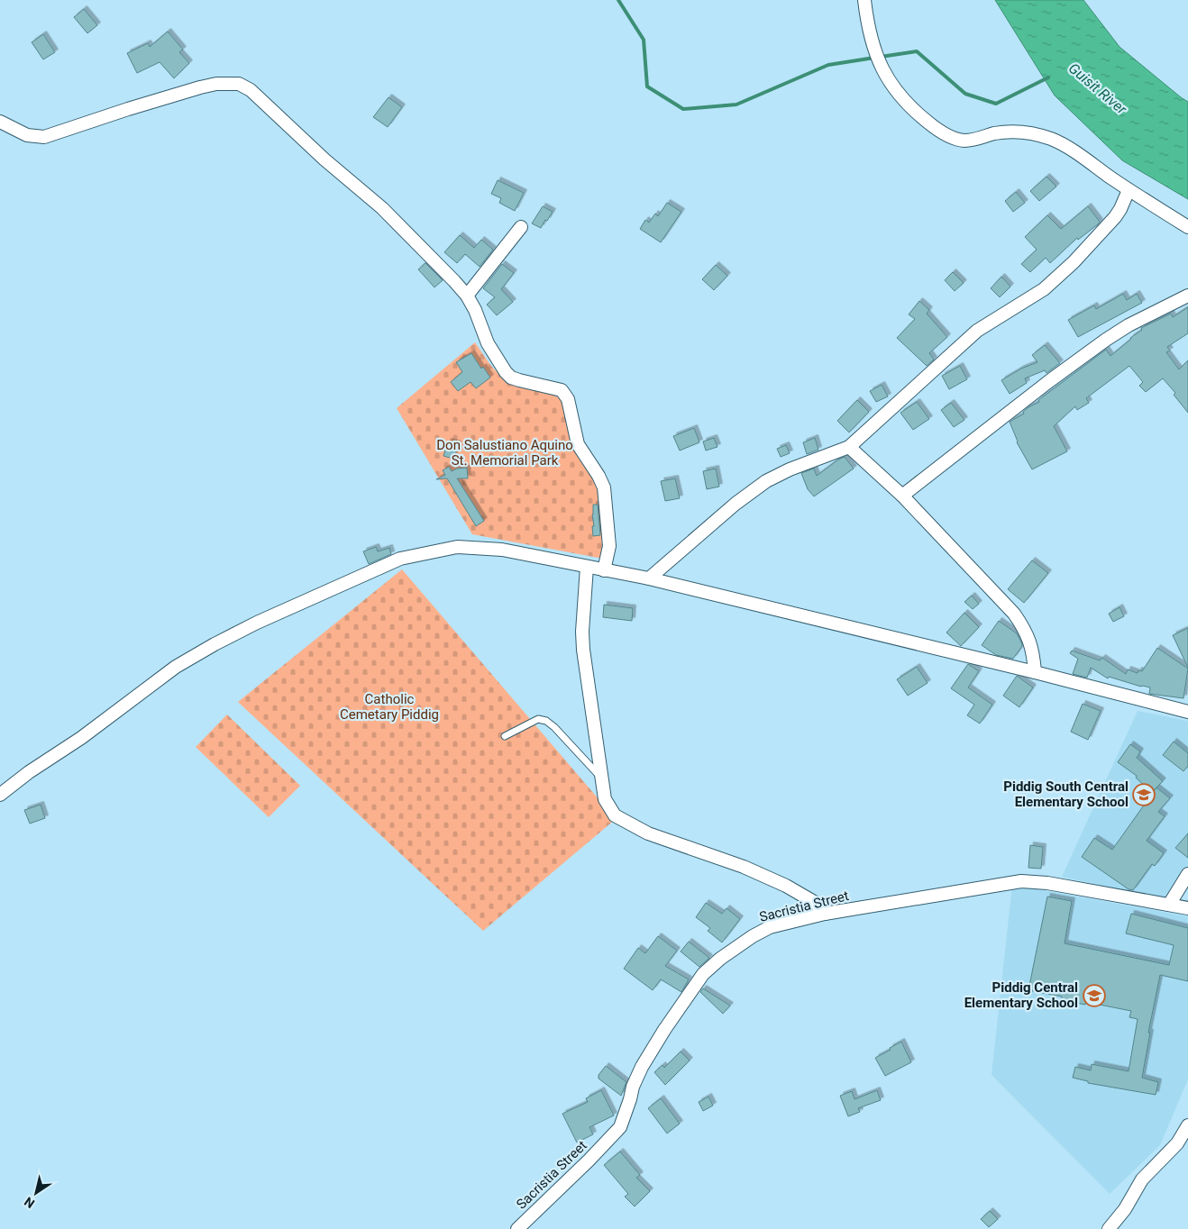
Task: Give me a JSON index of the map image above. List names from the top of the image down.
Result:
{
  "streets": {
    "street": ["Sacristia Street"]
  },
  "water": ["Guisit River"],
  "parks": ["Don Salustiano Aquino St. Memorial Park", "Catholic Cemetary Piddig"],
  "places": {
    "school or university": ["Piddig South Central Elementary School", "Piddig Central Elementary School"]
  },
  "north": "bottom left"
}
